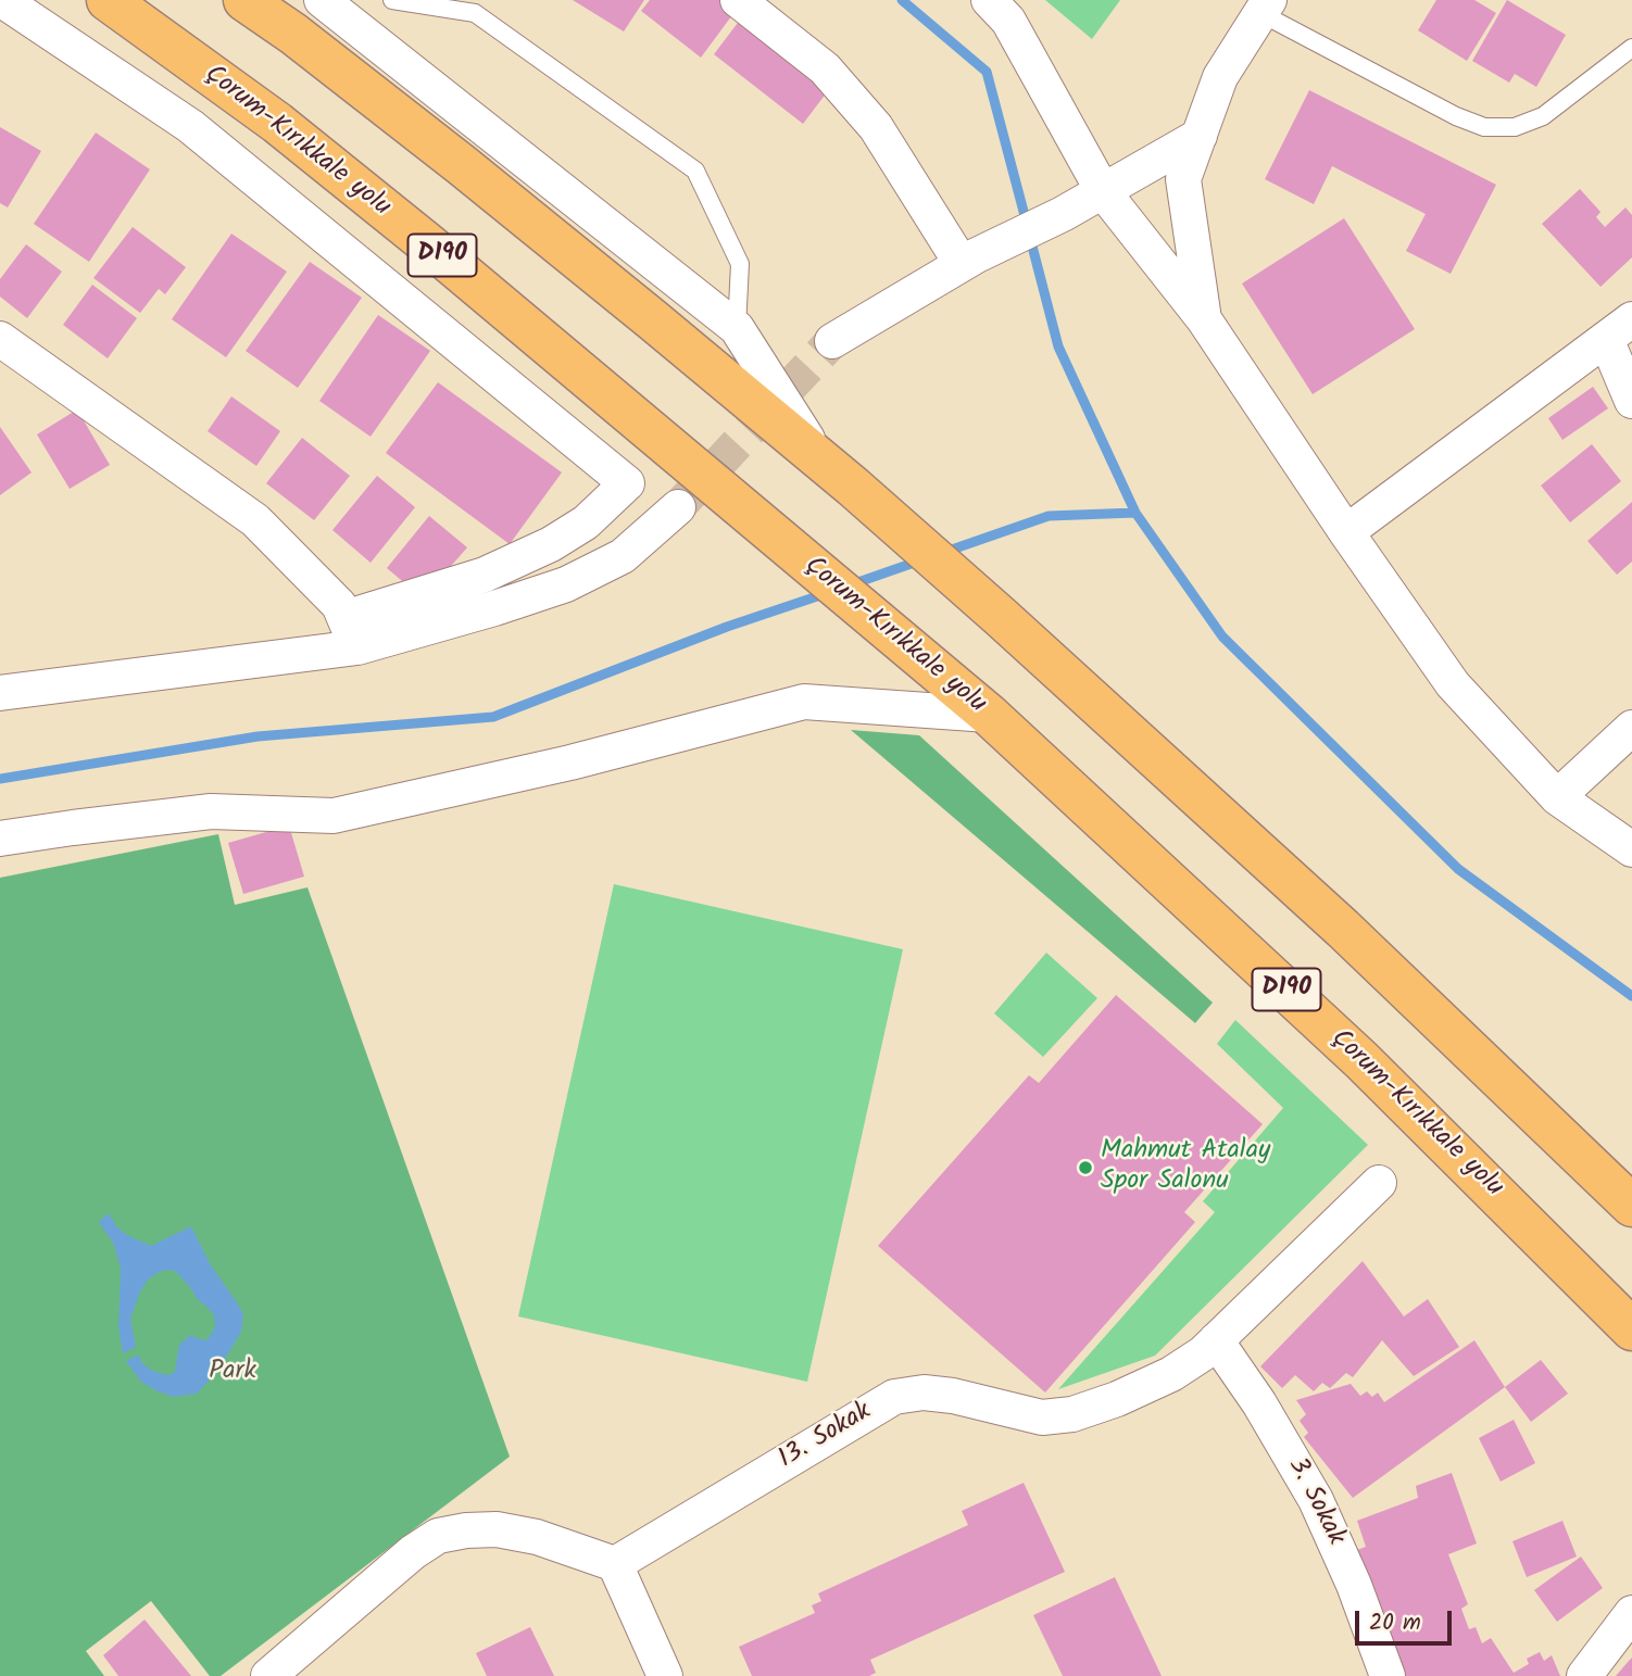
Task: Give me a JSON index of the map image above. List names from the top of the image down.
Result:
{
  "streets": {
    "highway": ["Çorum-Kırıkkale yolu", "D190"],
    "street": ["13. Sokak", "3. Sokak"]
  },
  "crossings": [
    ["13. Sokak", "3. Sokak"]
  ],
  "parks": ["Park"],
  "places": ["Mahmut Atalay Spor Salonu"],
  "scale_bar": "20 m"
}
